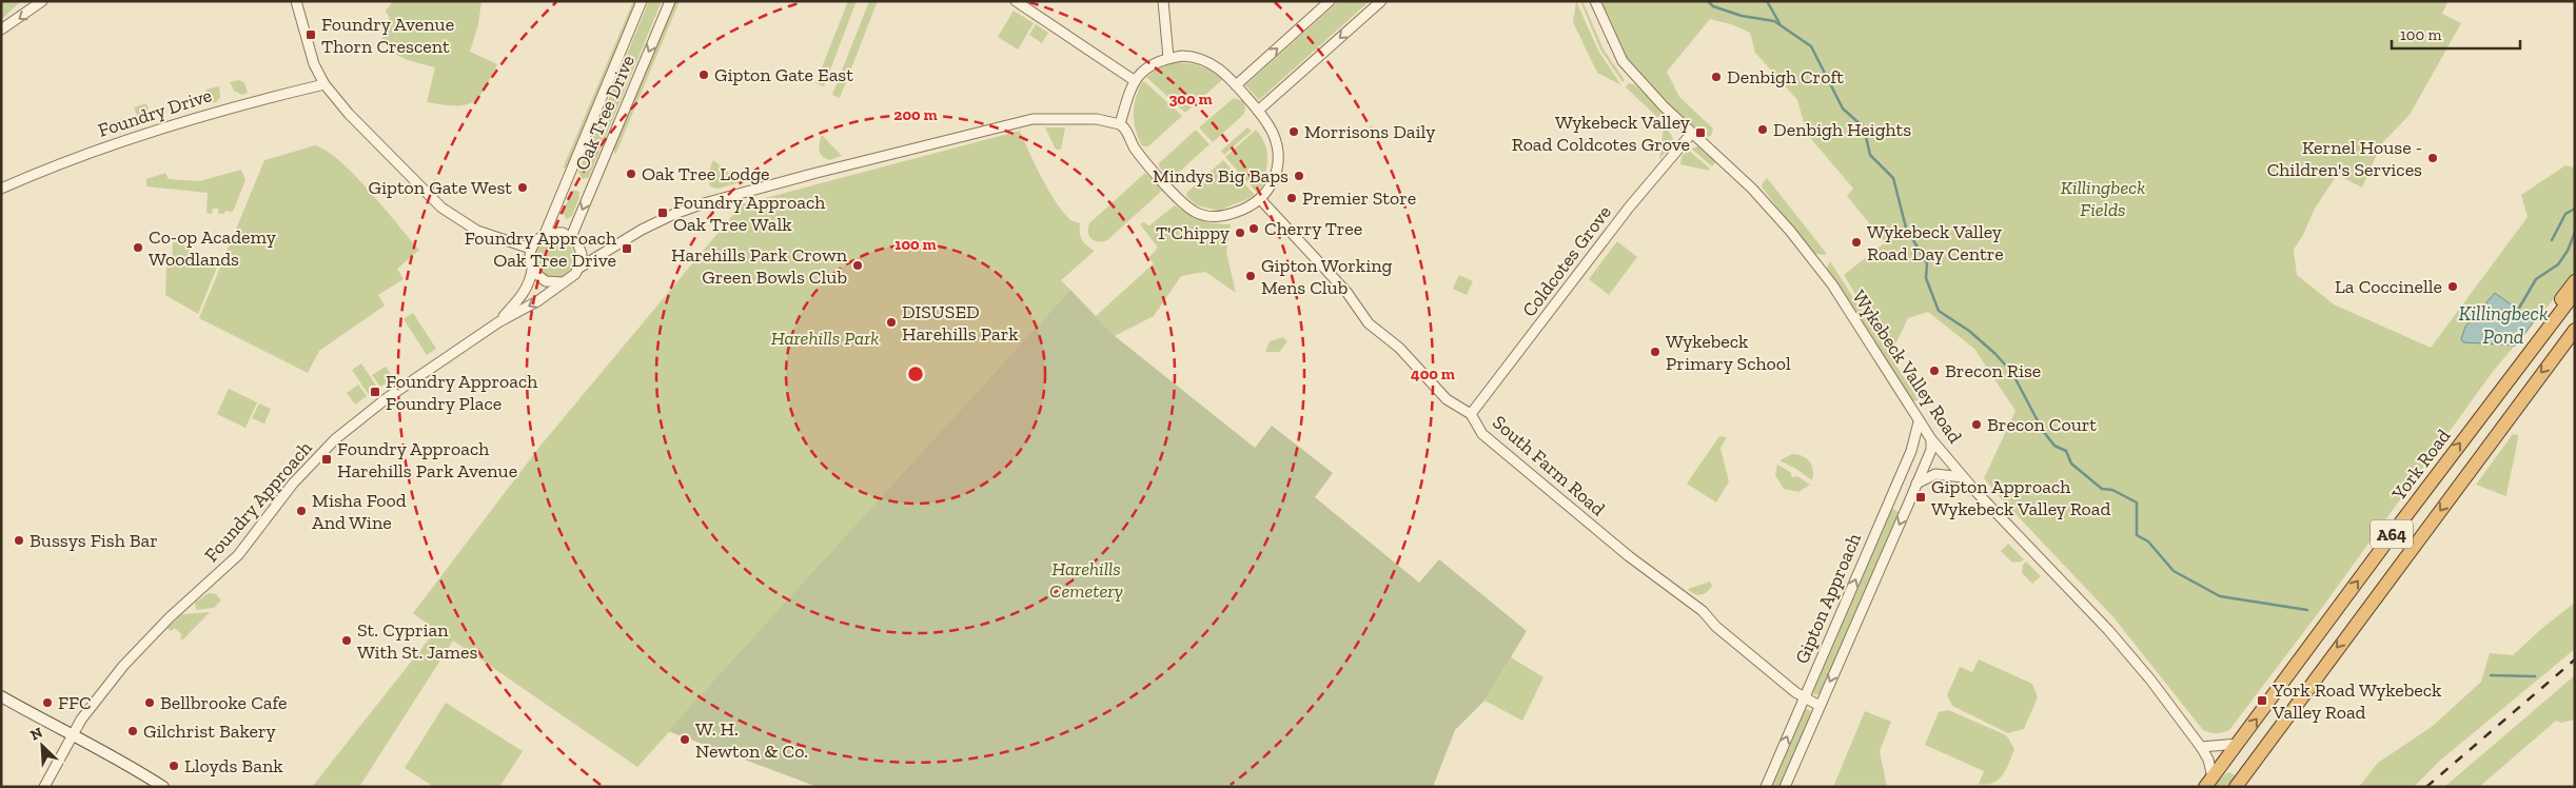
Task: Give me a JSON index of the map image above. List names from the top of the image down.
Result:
{
  "streets": {
    "highway": ["York Road", "A64"],
    "street": [
      "Foundry Drive",
      "Oak Tree Drive",
      "Coldcotes Grove",
      "Wykebeck Valley Road",
      "South Farm Road",
      "Foundry Approach",
      "Gipton Approach"
    ]
  },
  "crossings": [
    ["Oak Tree Drive", "Foundry Approach"],
    ["Coldcotes Grove", "Wykebeck Valley Road"],
    ["Coldcotes Grove", "South Farm Road"],
    ["Wykebeck Valley Road", "York Road"],
    ["Wykebeck Valley Road", "Gipton Approach"],
    ["South Farm Road", "Foundry Approach"],
    ["South Farm Road", "Gipton Approach"]
  ],
  "water": ["Killingbeck Pond"],
  "parks": ["Killingbeck Fields", "Harehills Park", "Harehills Cemetery"],
  "places": {
    "transit": [
      "Foundry Avenue Thorn Crescent",
      "Wykebeck Valley Road Coldcotes Grove",
      "Foundry Approach Oak Tree Walk",
      "Foundry Approach Oak Tree Drive",
      "Foundry Approach Foundry Place",
      "Foundry Approach Harehills Park Avenue",
      "Gipton Approach Wykebeck Valley Road",
      "York Road Wykebeck Valley Road"
    ],
    "other": [
      "Gipton Gate East",
      "Denbigh Croft",
      "Denbigh Heights",
      "Morrisons Daily",
      "Kernel House - Children's Services",
      "Oak Tree Lodge",
      "Mindys Big Baps",
      "Gipton Gate West",
      "Premier Store",
      "Cherry Tree",
      "T'Chippy",
      "Wykebeck Valley Road Day Centre",
      "Co-op Academy Woodlands",
      "Harehills Park Crown Green Bowls Club",
      "Gipton Working Mens Club",
      "La Coccinelle",
      "DISUSED Harehills Park",
      "Wykebeck Primary School",
      "Brecon Rise",
      "Brecon Court",
      "Misha Food And Wine",
      "Bussys Fish Bar",
      "St. Cyprian With St. James",
      "FFC",
      "Bellbrooke Cafe",
      "Gilchrist Bakery",
      "W. H. Newton & Co.",
      "Lloyds Bank"
    ]
  },
  "scale_bar": "100 m",
  "north": "top left",
  "rings": [
    "300 m",
    "200 m",
    "100 m",
    "400 m"
  ]
}
